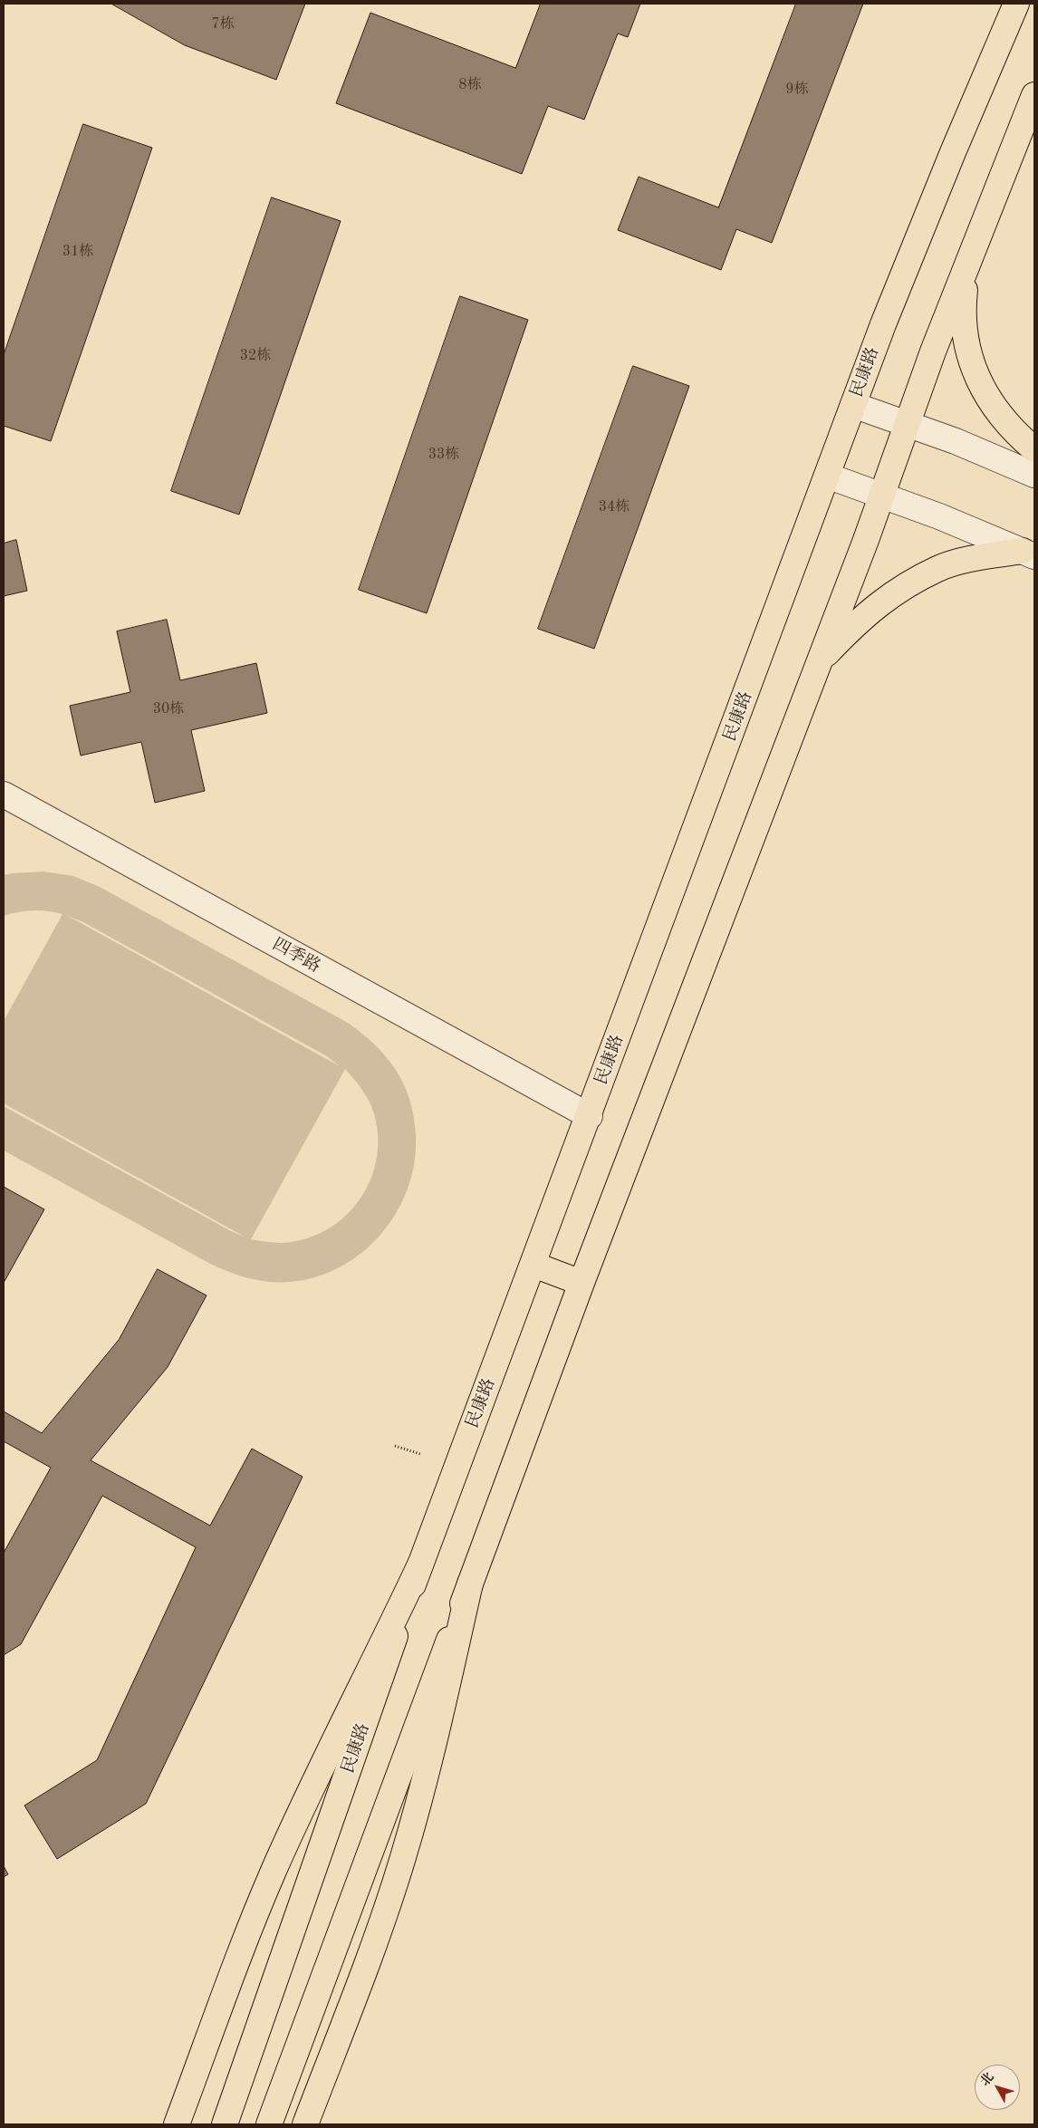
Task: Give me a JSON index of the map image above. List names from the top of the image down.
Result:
{
  "streets": {
    "main road": ["民康路"],
    "street": ["四季路"]
  },
  "crossings": [
    ["民康路", "四季路"]
  ],
  "house_numbers": [
    "7栋",
    "8栋",
    "9栋",
    "31栋",
    "32栋",
    "33栋",
    "34栋",
    "30栋"
  ],
  "north": "top left"
}
